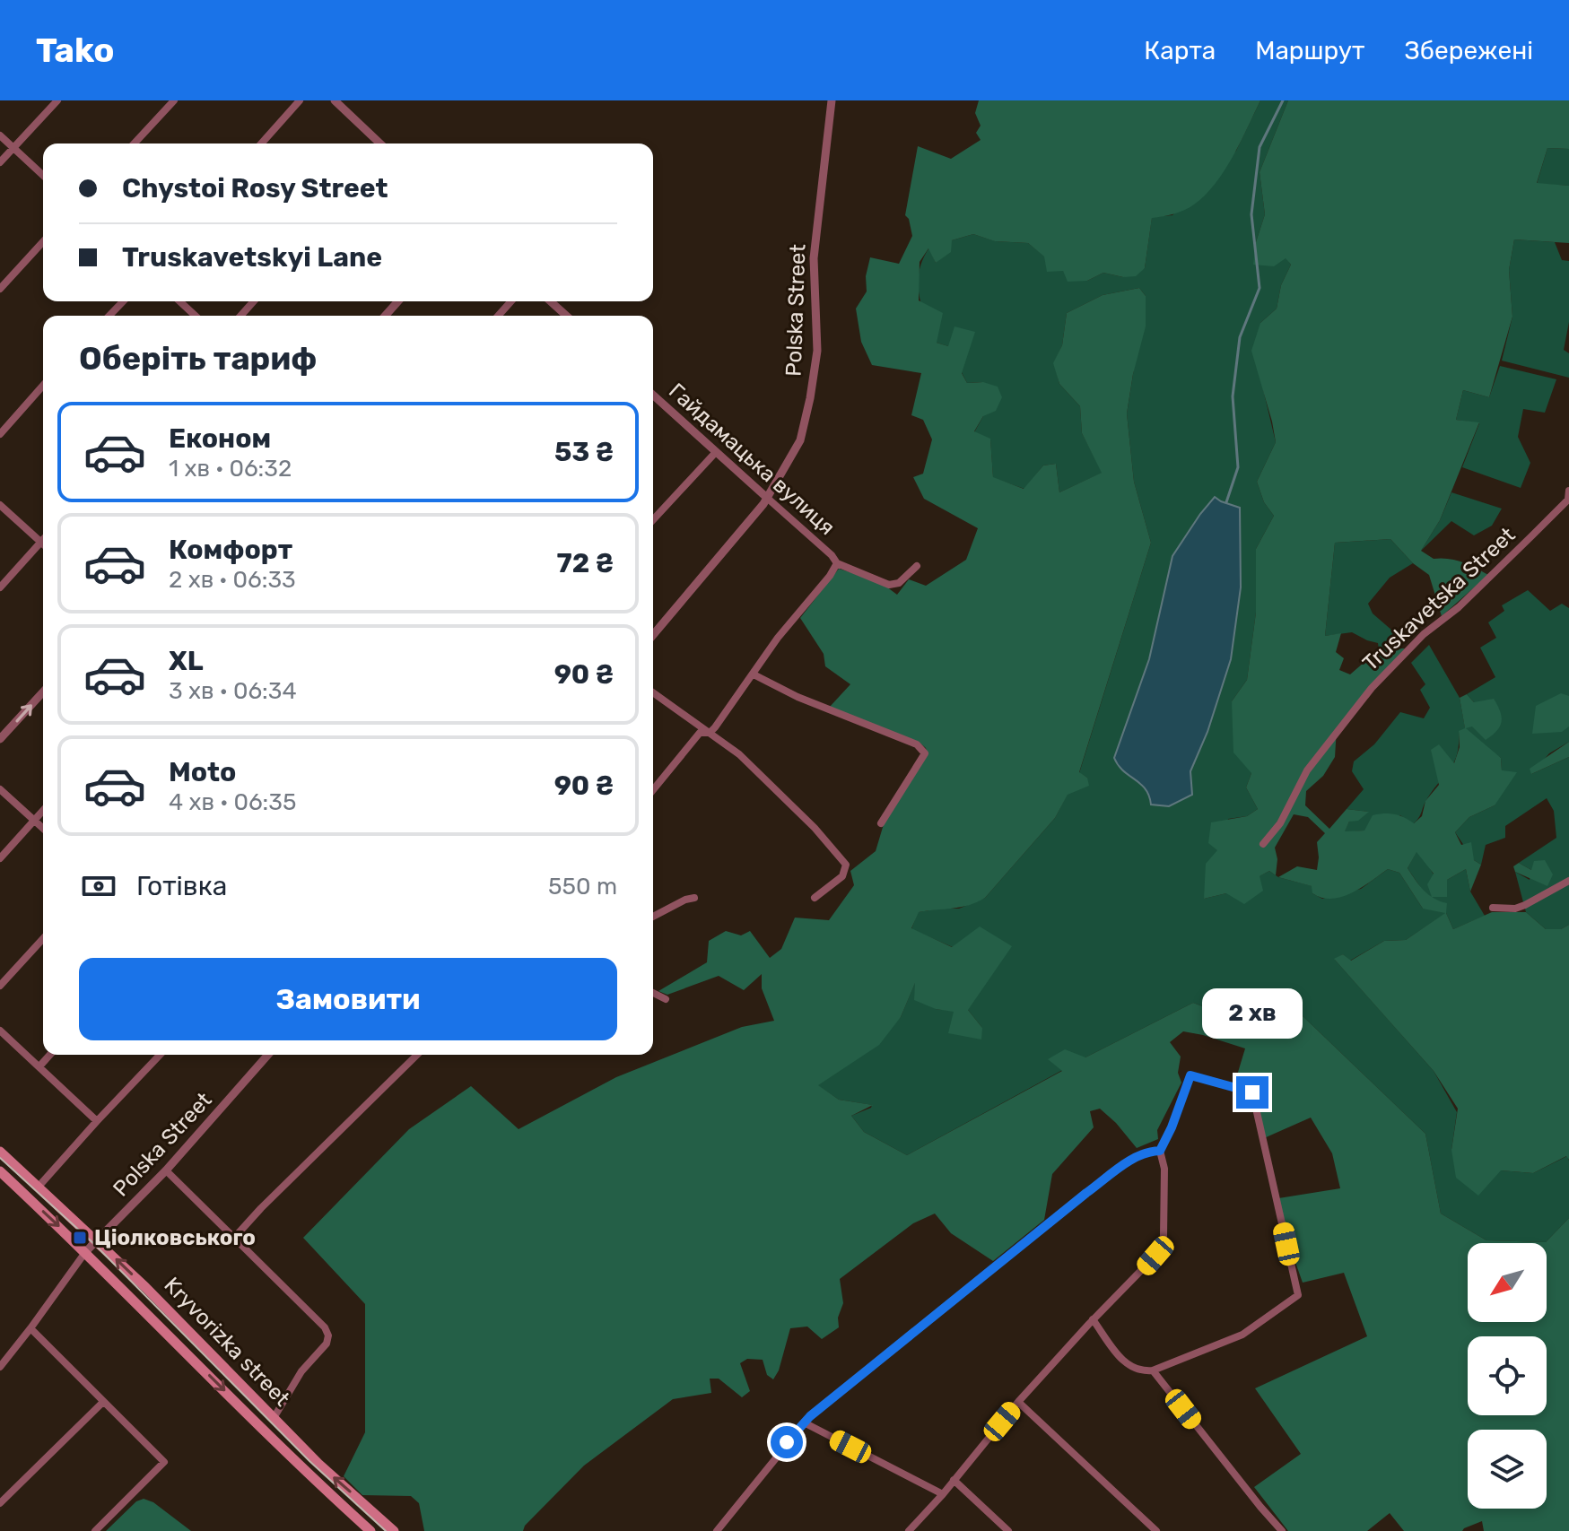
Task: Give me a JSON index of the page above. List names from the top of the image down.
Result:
{
  "streets": {
    "main road": ["Kryvorizka street"],
    "street": ["Polska Street", "Гайдамацька вулиця", "Truskavetska Street"]
  },
  "crossings": [
    ["Polska Street", "Гайдамацька вулиця"],
    ["Polska Street", "Kryvorizka street"]
  ],
  "places": {
    "transit": ["Ціолковського"]
  },
  "north": "bottom left",
  "page": {
    "header": "Tako",
    "nav": ["Карта", "Маршрут", "Збережені"],
    "banner": ["Chystoi Rosy Street", "Truskavetskyi Lane"],
    "heading": "Оберіть тариф",
    "list": [
      {
        "name": "Економ",
        "note": "1 хв · 06:32",
        "value": "53 ₴"
      },
      {
        "name": "Комфорт",
        "note": "2 хв · 06:33",
        "value": "72 ₴"
      },
      {
        "name": "XL",
        "note": "3 хв · 06:34",
        "value": "90 ₴"
      },
      {
        "name": "Moto",
        "note": "4 хв · 06:35",
        "value": "90 ₴"
      }
    ],
    "pay": ["Готівка", "550 m"],
    "buttons": "Замовити",
    "bubble": "2 хв"
  }
}
